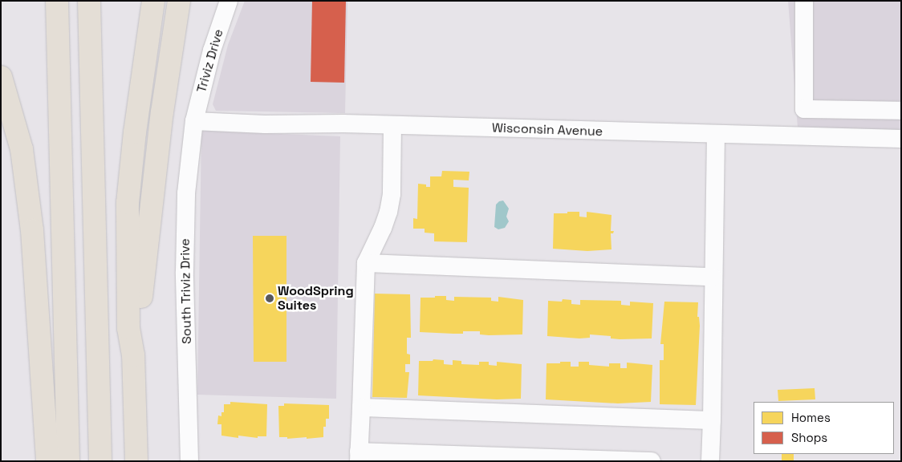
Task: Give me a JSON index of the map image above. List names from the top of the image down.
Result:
{
  "streets": {
    "street": ["Triviz Drive", "Wisconsin Avenue", "South Triviz Drive"]
  },
  "crossings": [
    ["Triviz Drive", "Wisconsin Avenue"],
    ["Triviz Drive", "South Triviz Drive"],
    ["Wisconsin Avenue", "South Triviz Drive"]
  ],
  "places": ["WoodSpring Suites"],
  "legend": ["Homes", "Shops"]
}
